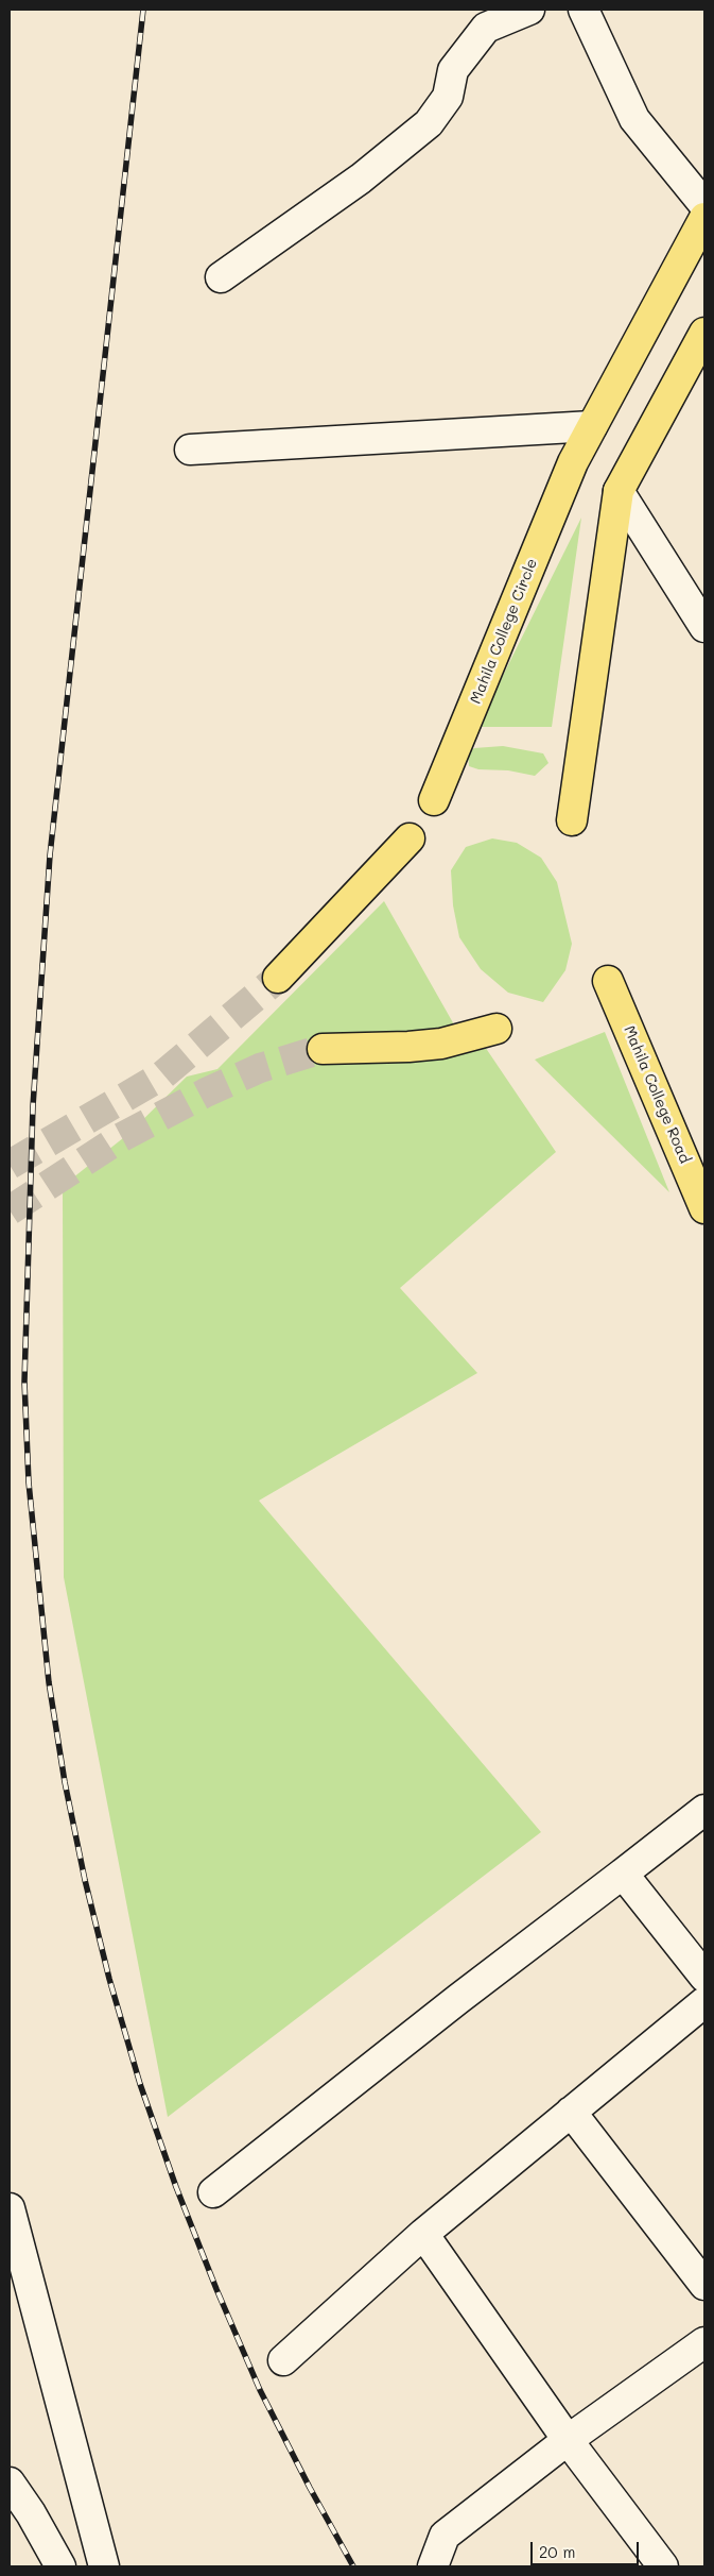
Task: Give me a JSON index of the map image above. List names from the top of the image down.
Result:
{
  "streets": {
    "main road": ["Mahila College Circle", "Mahila College Road"]
  },
  "scale_bar": "20 m"
}
